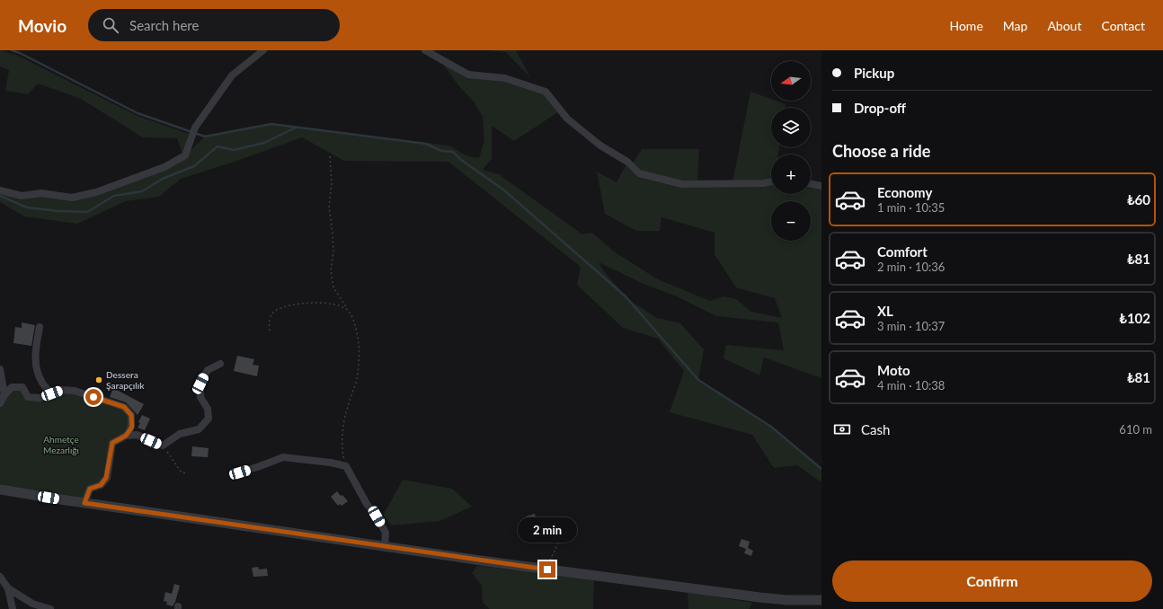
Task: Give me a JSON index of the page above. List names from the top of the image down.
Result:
{
  "parks": ["Ahmetçe Mezarlığı"],
  "places": ["Dessera Şarapçılık"],
  "north": "left",
  "page": {
    "header": "Movio",
    "search": "Search here",
    "nav": [
      "Home",
      "Map",
      "About",
      "Contact"
    ],
    "banner": ["Pickup", "Drop-off"],
    "map_buttons": ["+", "−"],
    "heading": "Choose a ride",
    "list": [
      {
        "name": "Economy",
        "note": "1 min · 10:35",
        "value": "₺60"
      },
      {
        "name": "Comfort",
        "note": "2 min · 10:36",
        "value": "₺81"
      },
      {
        "name": "XL",
        "note": "3 min · 10:37",
        "value": "₺102"
      },
      {
        "name": "Moto",
        "note": "4 min · 10:38",
        "value": "₺81"
      }
    ],
    "pay": ["Cash", "610 m"],
    "bubble": "2 min",
    "buttons": "Confirm"
  }
}
